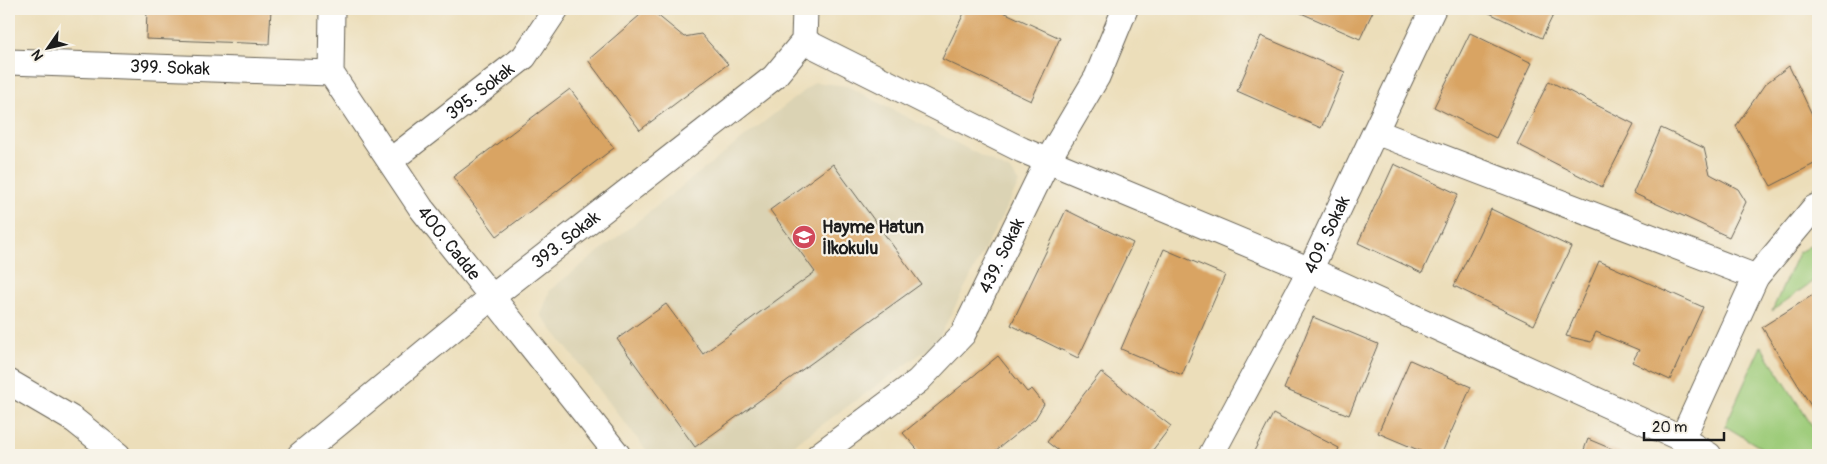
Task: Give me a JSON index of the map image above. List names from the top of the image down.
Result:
{
  "streets": {
    "street": [
      "399. Sokak",
      "395. Sokak",
      "409. Sokak",
      "393. Sokak",
      "400. Cadde",
      "439. Sokak"
    ]
  },
  "crossings": [
    ["399. Sokak", "400. Cadde"],
    ["395. Sokak", "400. Cadde"],
    ["393. Sokak", "400. Cadde"]
  ],
  "places": {
    "school or university": ["Hayme Hatun İlkokulu"]
  },
  "scale_bar": "20 m",
  "north": "bottom left"
}
